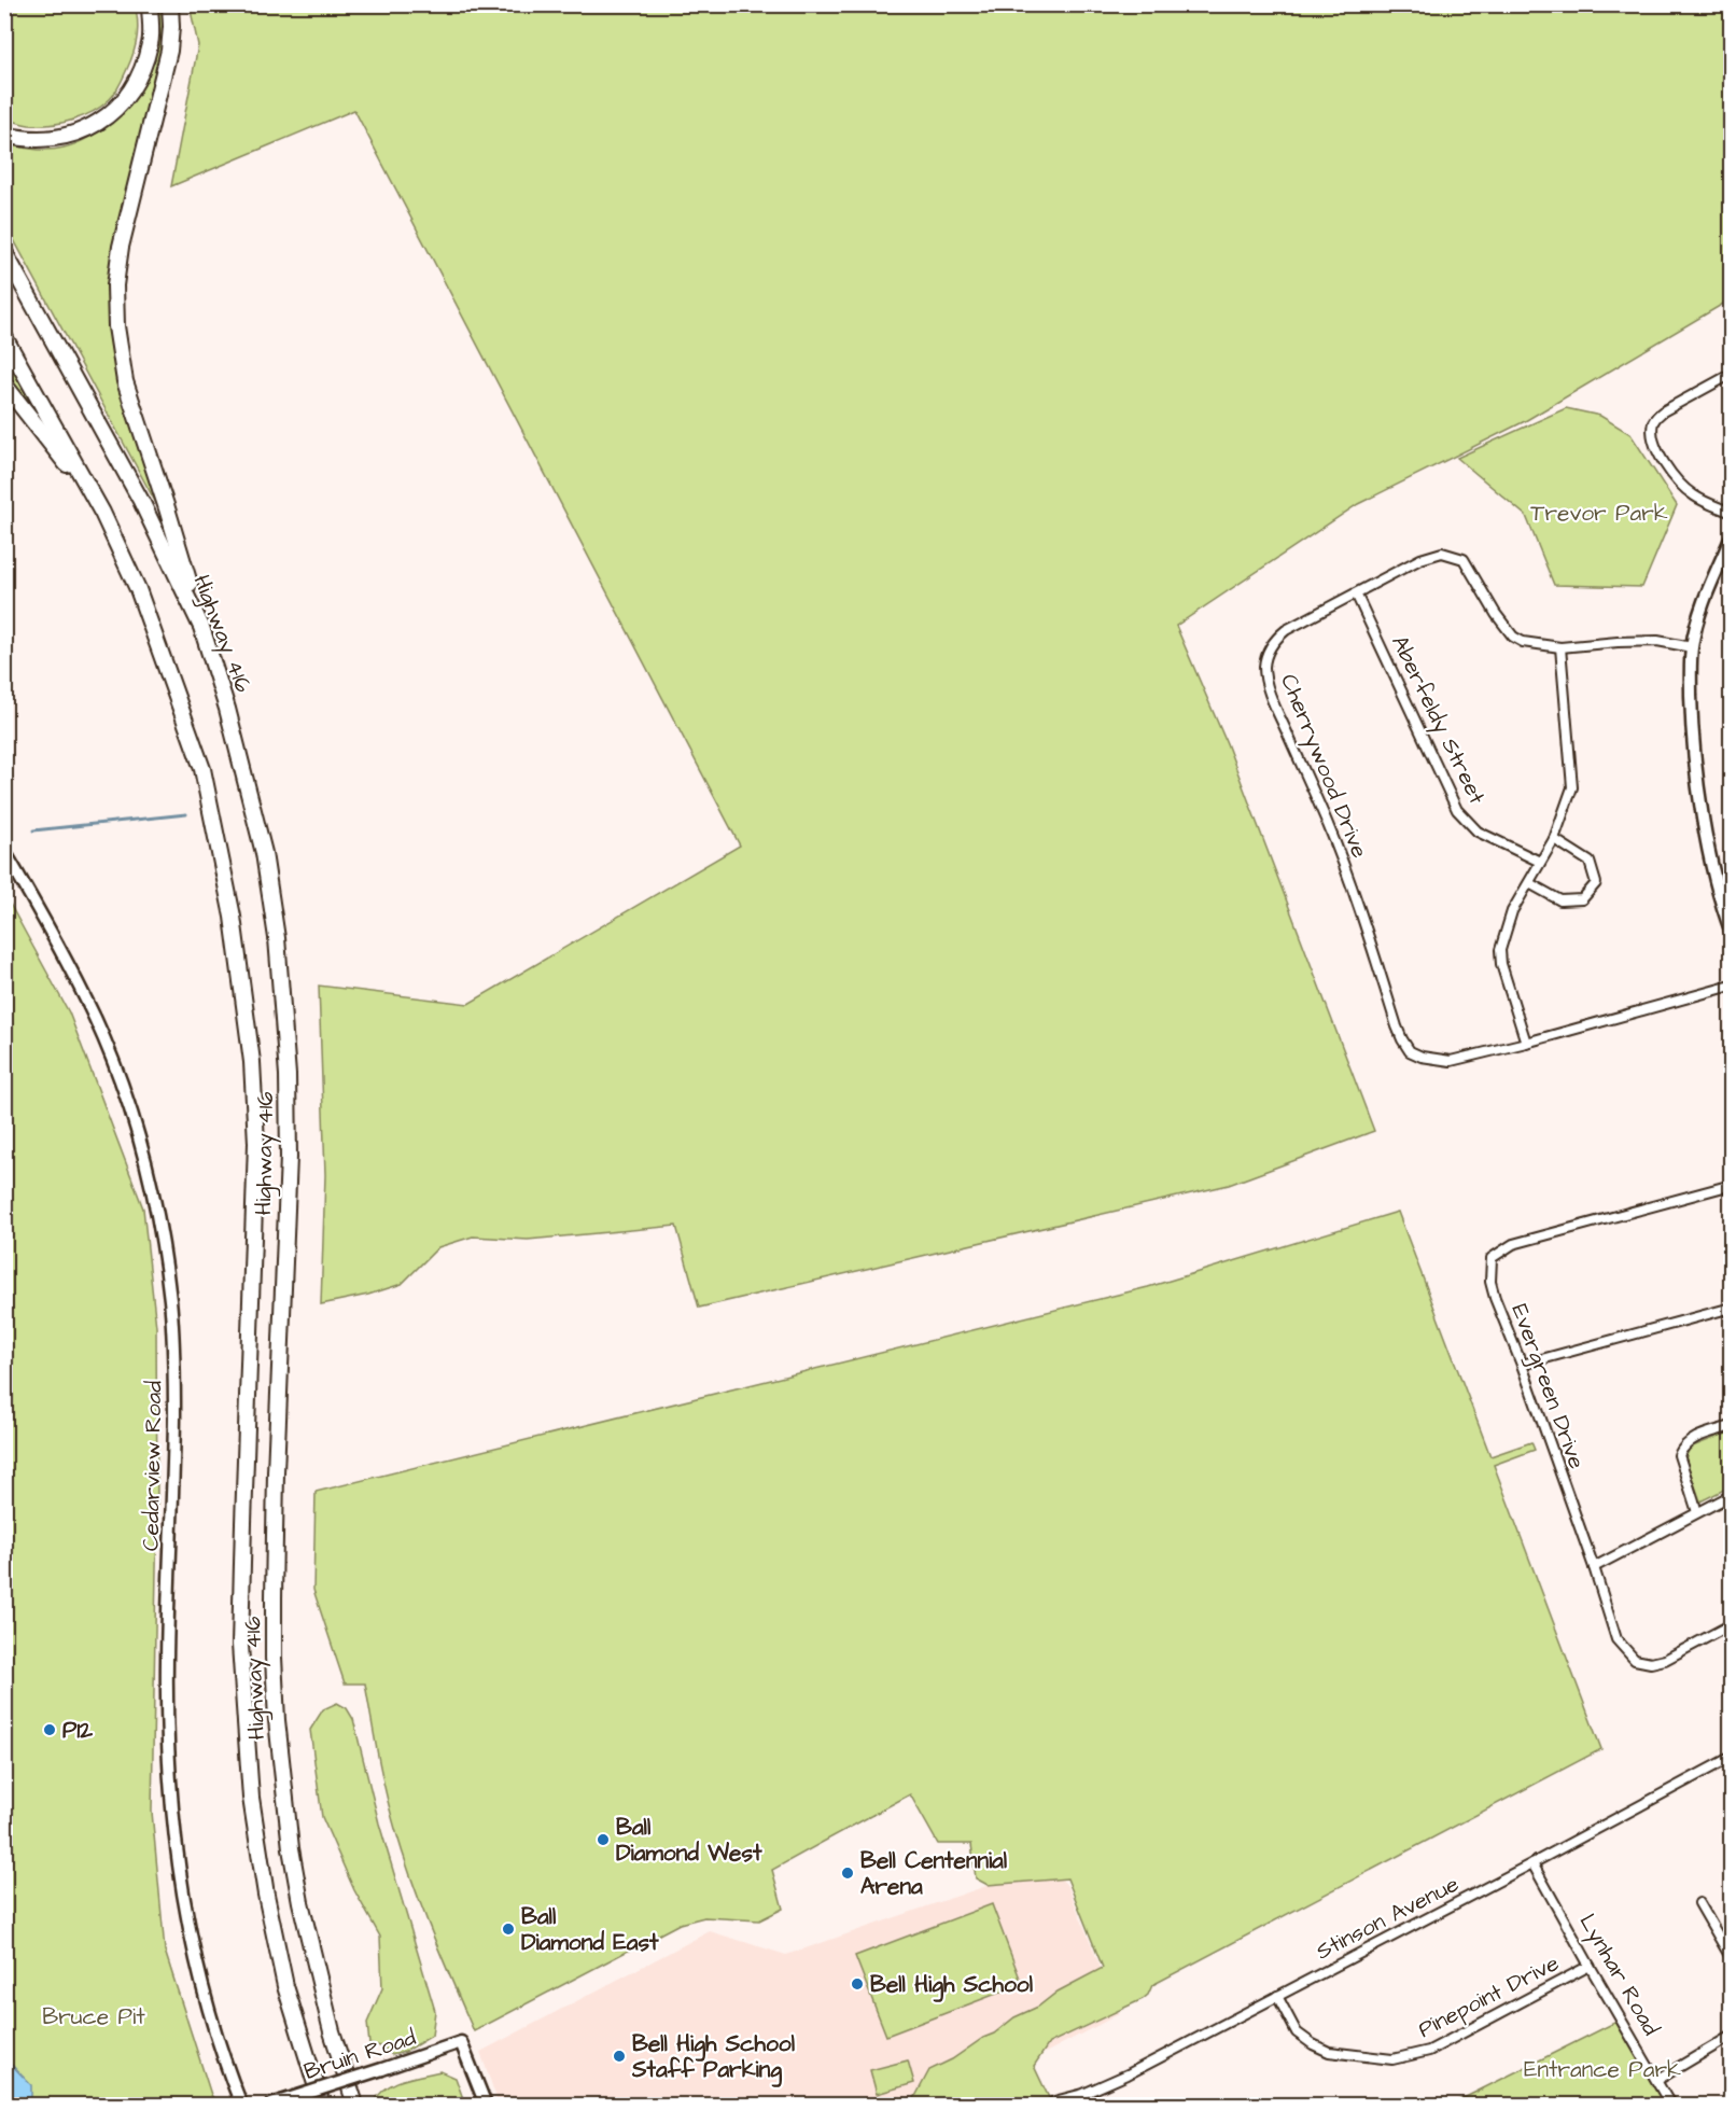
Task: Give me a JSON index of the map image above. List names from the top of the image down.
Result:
{
  "streets": {
    "highway": ["Highway 416"],
    "main road": ["Cedarview Road", "Bruin Road"],
    "street": [
      "Aberfeldy Street",
      "Cherrywood Drive",
      "Evergreen Drive",
      "Stinson Avenue",
      "Lynhar Road",
      "Pinepoint Drive"
    ]
  },
  "crossings": [
    ["Aberfeldy Street", "Cherrywood Drive"],
    ["Stinson Avenue", "Lynhar Road"],
    ["Stinson Avenue", "Pinepoint Drive"],
    ["Lynhar Road", "Pinepoint Drive"]
  ],
  "parks": ["Trevor Park", "Bruce Pit", "Entrance Park"],
  "places": [
    "P12",
    "Ball Diamond West",
    "Bell Centennial Arena",
    "Ball Diamond East",
    "Bell High School",
    "Bell High School Staff Parking"
  ]
}
